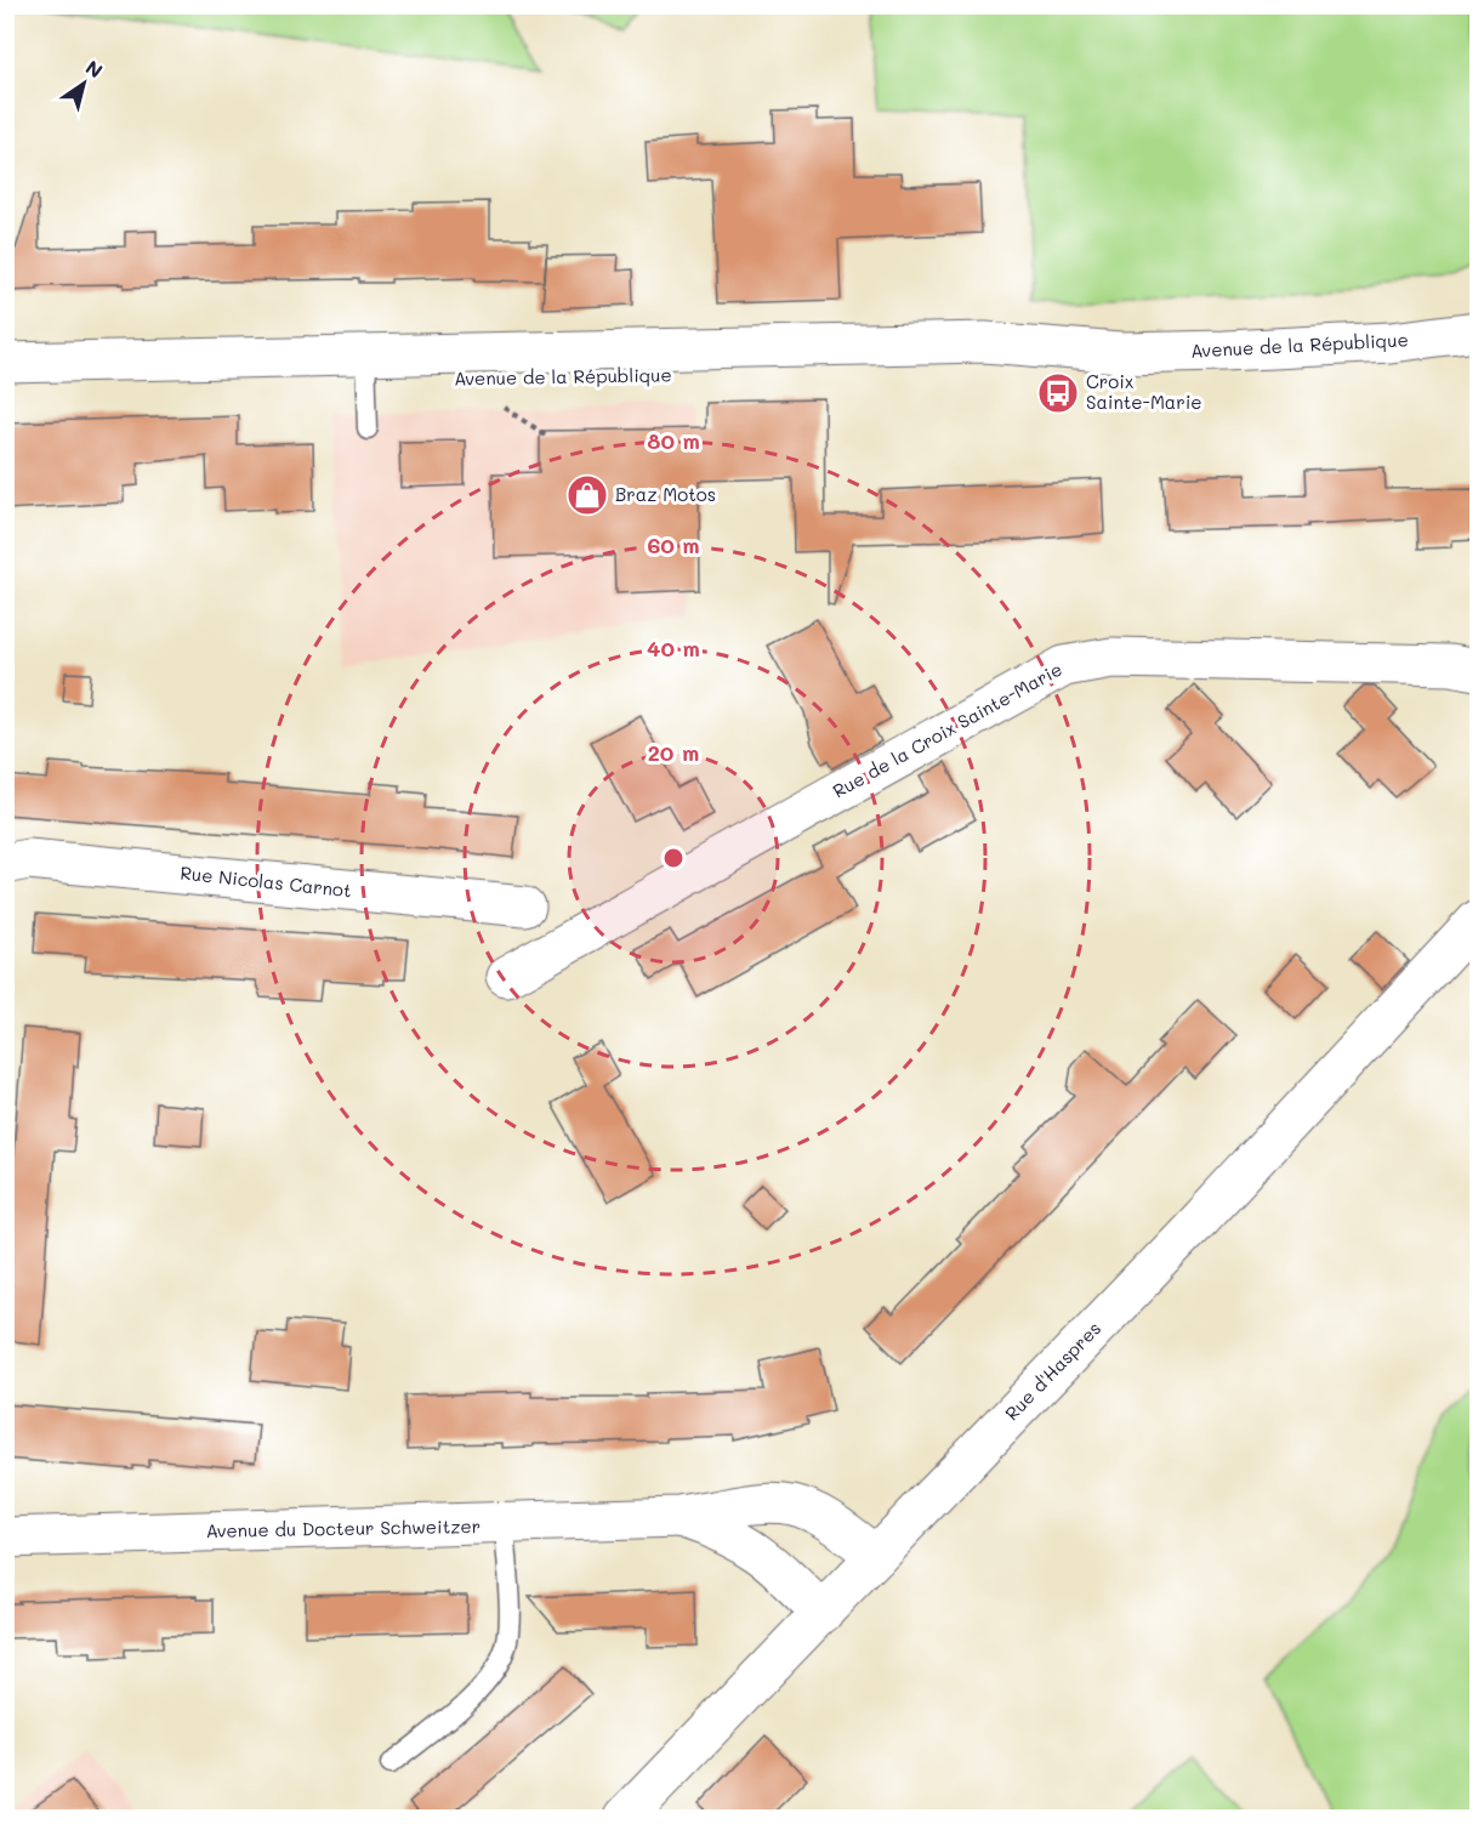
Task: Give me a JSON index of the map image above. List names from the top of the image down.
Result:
{
  "streets": {
    "main road": [
      "Avenue de la République",
      "Rue de la Croix Sainte-Marie",
      "Rue Nicolas Carnot",
      "Rue d'Haspres",
      "Avenue du Docteur Schweitzer"
    ]
  },
  "crossings": [
    ["Rue d'Haspres", "Avenue du Docteur Schweitzer"]
  ],
  "places": {
    "bus stop": ["Croix Sainte-Marie"],
    "shop": ["Braz Motos"]
  },
  "north": "top right",
  "rings": [
    "80 m",
    "60 m",
    "40 m",
    "20 m"
  ]
}
